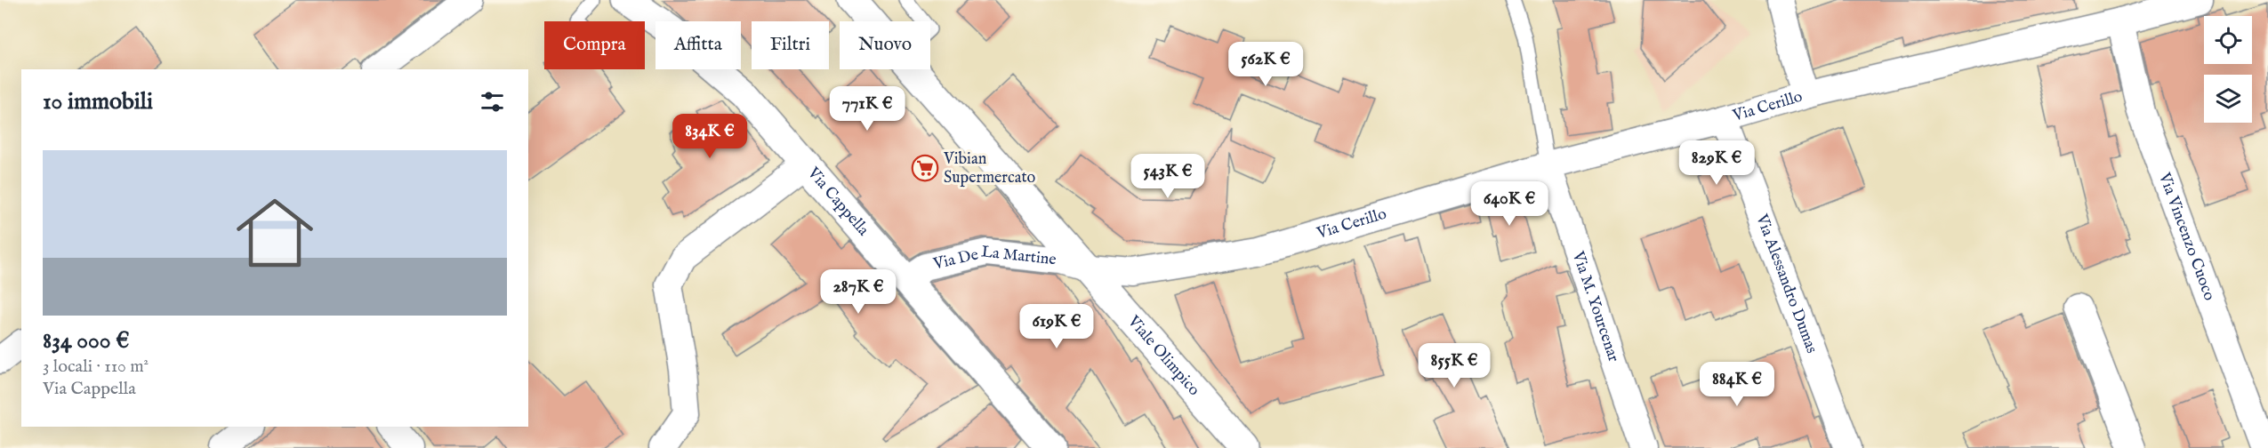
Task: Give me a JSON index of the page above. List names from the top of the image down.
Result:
{
  "streets": {
    "street": [
      "Via Cerillo",
      "Via Cappella",
      "Via Vincenzo Cuoco",
      "Via De La Martine",
      "Via Alessandro Dumas",
      "Via M. Yourcenar",
      "Viale Olimpico"
    ]
  },
  "crossings": [
    ["Via Cerillo", "Via Vincenzo Cuoco"],
    ["Via Cerillo", "Via De La Martine"],
    ["Via Cerillo", "Via Alessandro Dumas"],
    ["Via Cerillo", "Via M. Yourcenar"],
    ["Via Cerillo", "Viale Olimpico"],
    ["Via Cappella", "Via De La Martine"],
    ["Via De La Martine", "Viale Olimpico"]
  ],
  "places": {
    "supermarket": ["Vibian Supermercato"]
  },
  "page": {
    "chip": [
      "Compra",
      "Affitta",
      "Filtri",
      "Nuovo"
    ],
    "price": [
      "562K €",
      "771K €",
      "834K €",
      "829K €",
      "543K €",
      "640K €",
      "287K €",
      "619K €",
      "855K €",
      "884K €"
    ],
    "heading": "10 immobili",
    "list": [
      {
        "name": "834 000 €",
        "note": "3 locali · 110 m² · Via Cappella"
      }
    ]
  }
}
